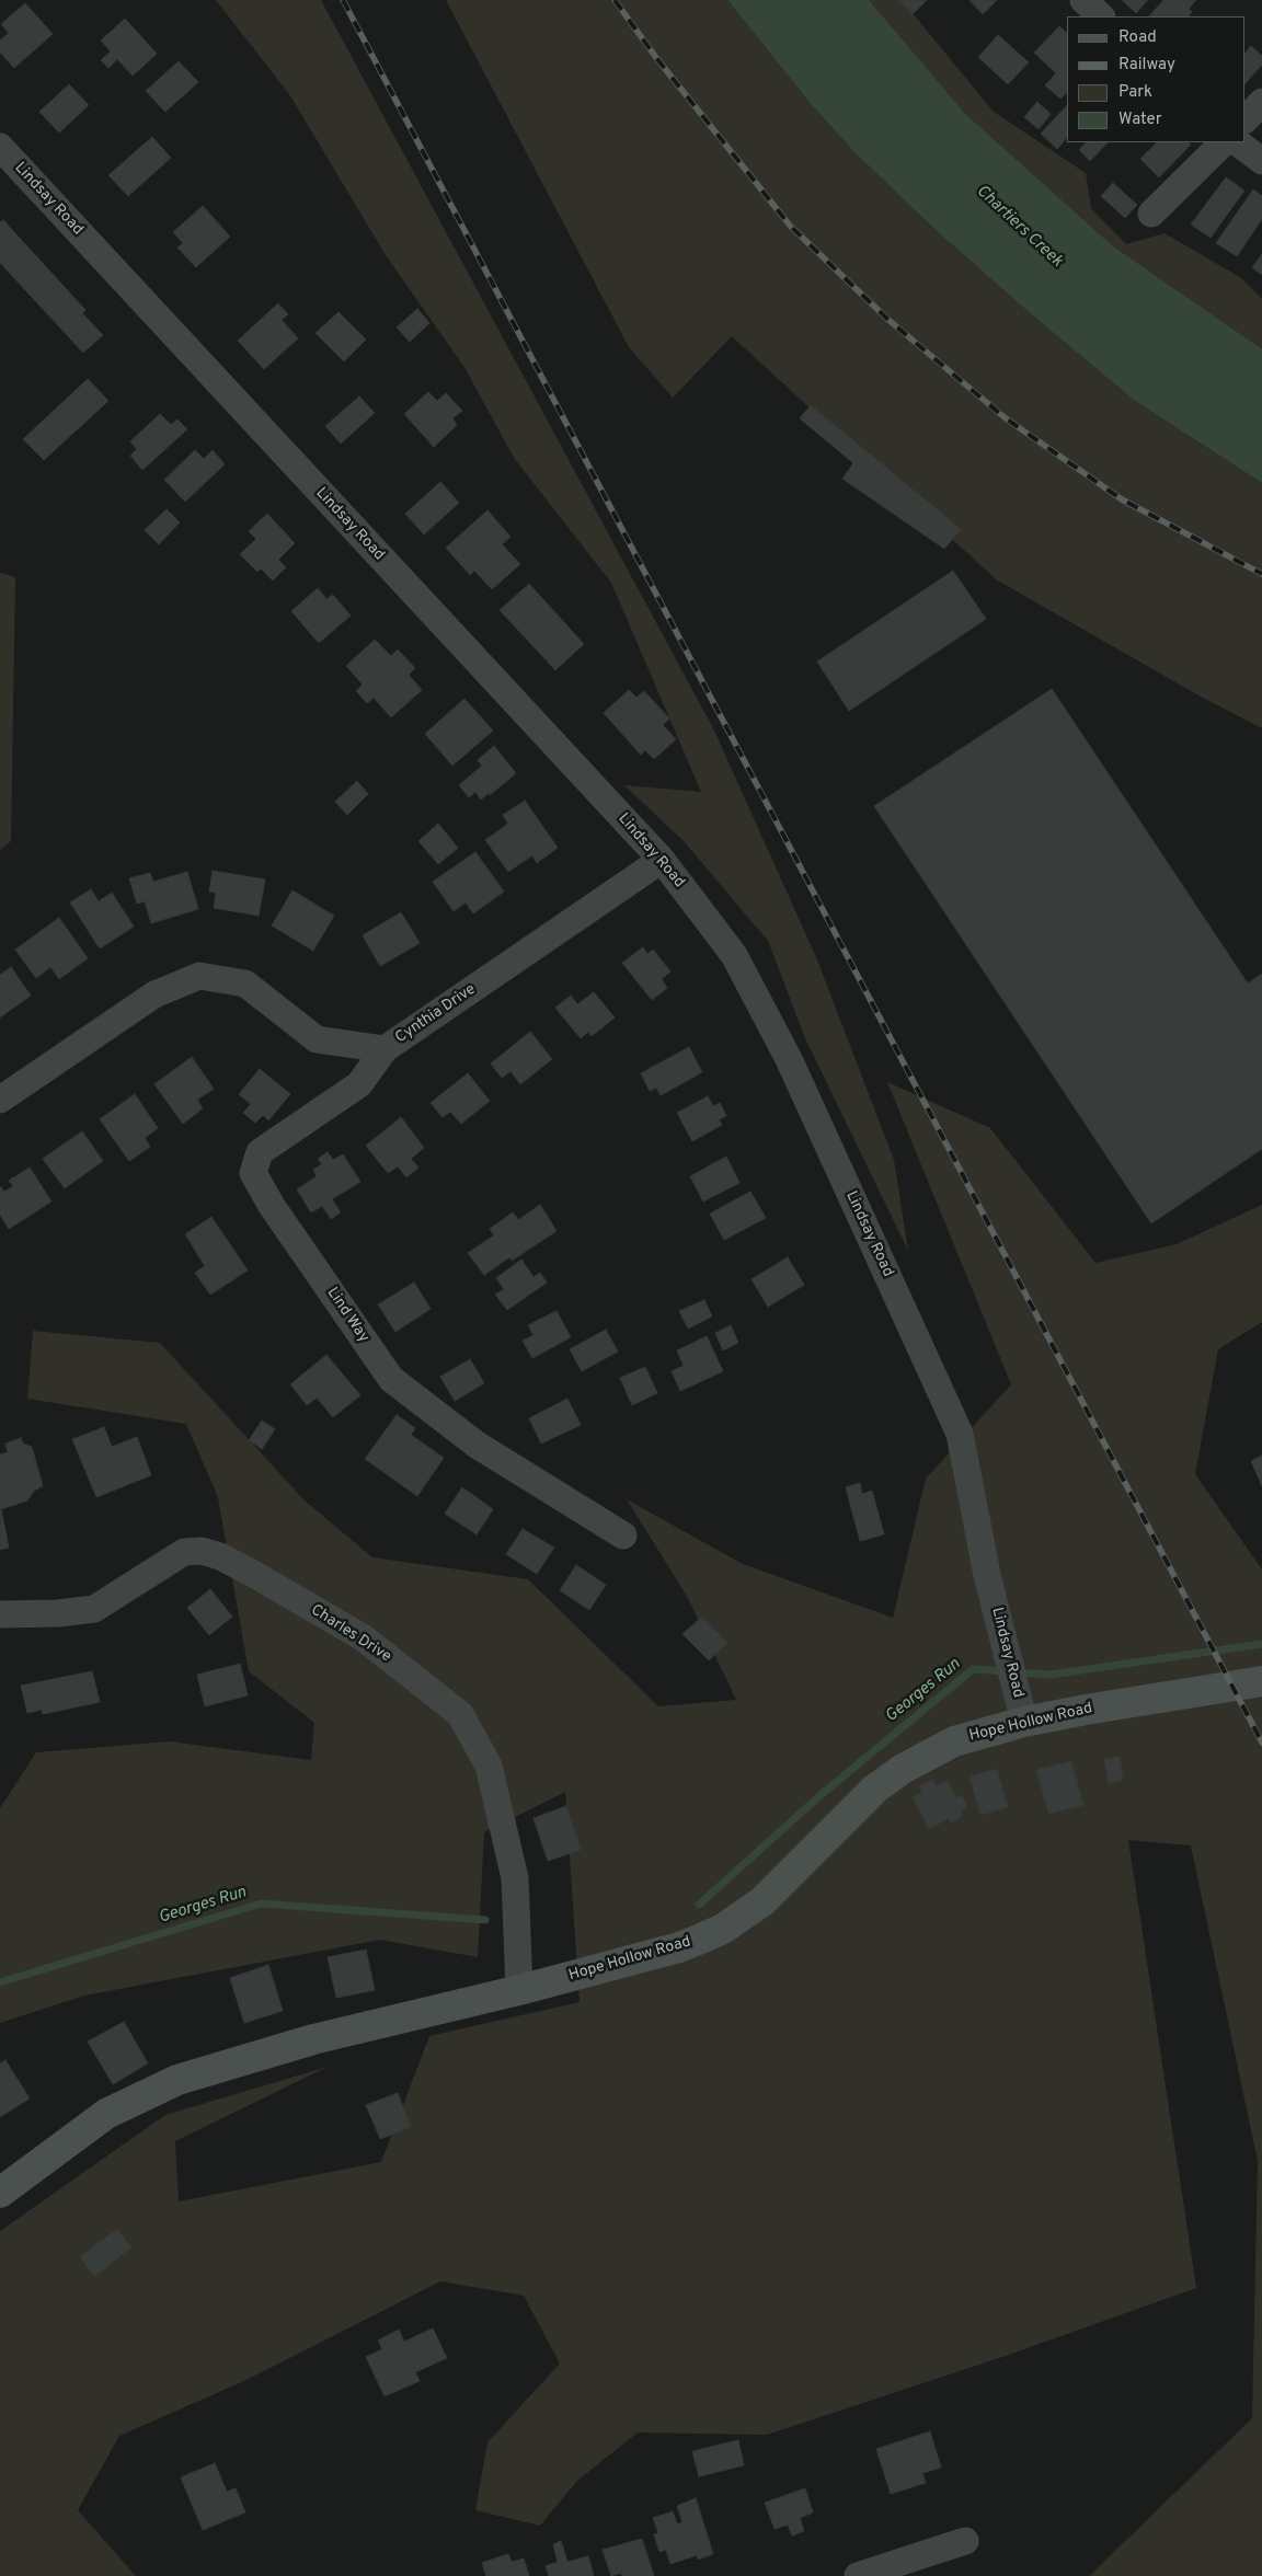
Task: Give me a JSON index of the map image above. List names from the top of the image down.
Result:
{
  "streets": {
    "main road": ["Hope Hollow Road"],
    "street": [
      "Lindsay Road",
      "Cynthia Drive",
      "Lind Way",
      "Charles Drive"
    ]
  },
  "crossings": [
    ["Lindsay Road", "Cynthia Drive"],
    ["Lindsay Road", "Hope Hollow Road"],
    ["Cynthia Drive", "Lind Way"],
    ["Charles Drive", "Hope Hollow Road"]
  ],
  "water": ["Chartiers Creek", "Georges Run"],
  "legend": [
    "Road",
    "Railway",
    "Park",
    "Water"
  ]
}
